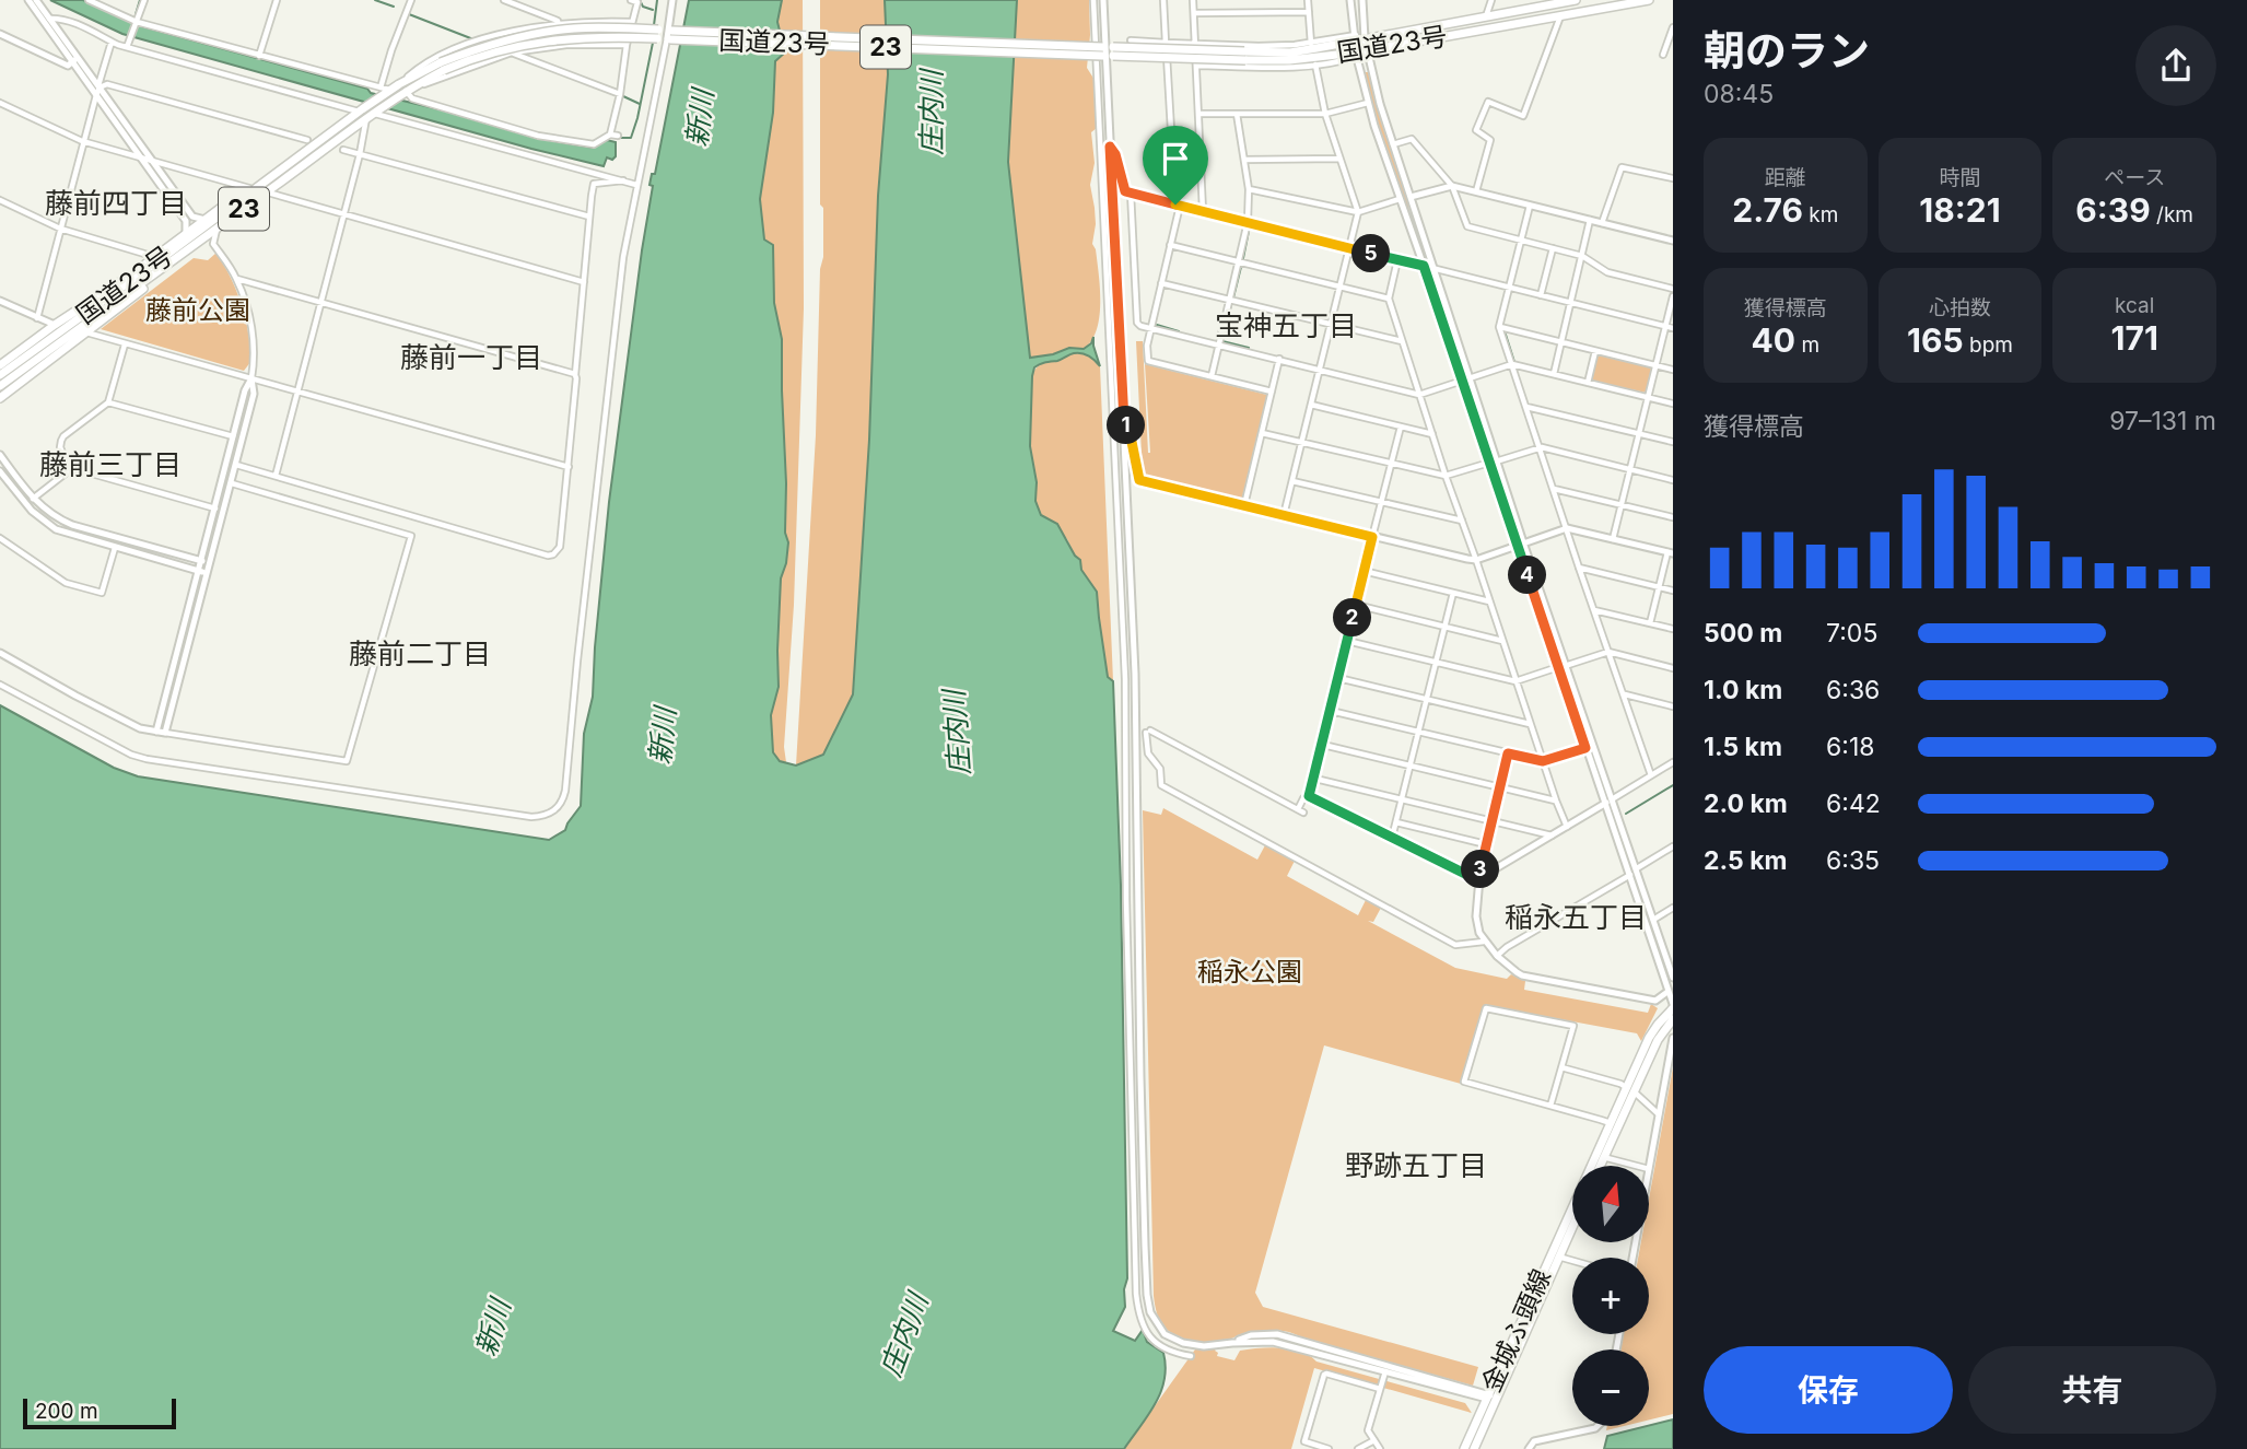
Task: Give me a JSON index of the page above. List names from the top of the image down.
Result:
{
  "streets": {
    "main road": ["国道23号", "23", "金城ふ頭線"]
  },
  "districts": [
    "藤前四丁目",
    "宝神五丁目",
    "藤前一丁目",
    "藤前三丁目",
    "藤前二丁目",
    "稲永五丁目",
    "野跡五丁目"
  ],
  "water": ["庄内川", "新川"],
  "parks": ["藤前公園", "稲永公園"],
  "scale_bar": "200 m",
  "north": "top",
  "page": {
    "heading": ["朝のラン", "08:45"],
    "stats": [
      ["距離", "2.76 km"],
      ["時間", "18:21"],
      ["ペース", "6:39 /km"],
      ["獲得標高", "40 m"],
      ["心拍数", "165 bpm"],
      ["kcal", "171"]
    ],
    "pins": [
      "5",
      "1",
      "4",
      "2",
      "3"
    ],
    "chart": ["獲得標高", "97–131 m"],
    "list": [
      {
        "name": "500 m",
        "note": "7:05"
      },
      {
        "name": "1.0 km",
        "note": "6:36"
      },
      {
        "name": "1.5 km",
        "note": "6:18"
      },
      {
        "name": "2.0 km",
        "note": "6:42"
      },
      {
        "name": "2.5 km",
        "note": "6:35"
      }
    ],
    "map_buttons": ["+", "−"],
    "buttons": ["保存", "共有"],
    "scale": "200 m"
  }
}
